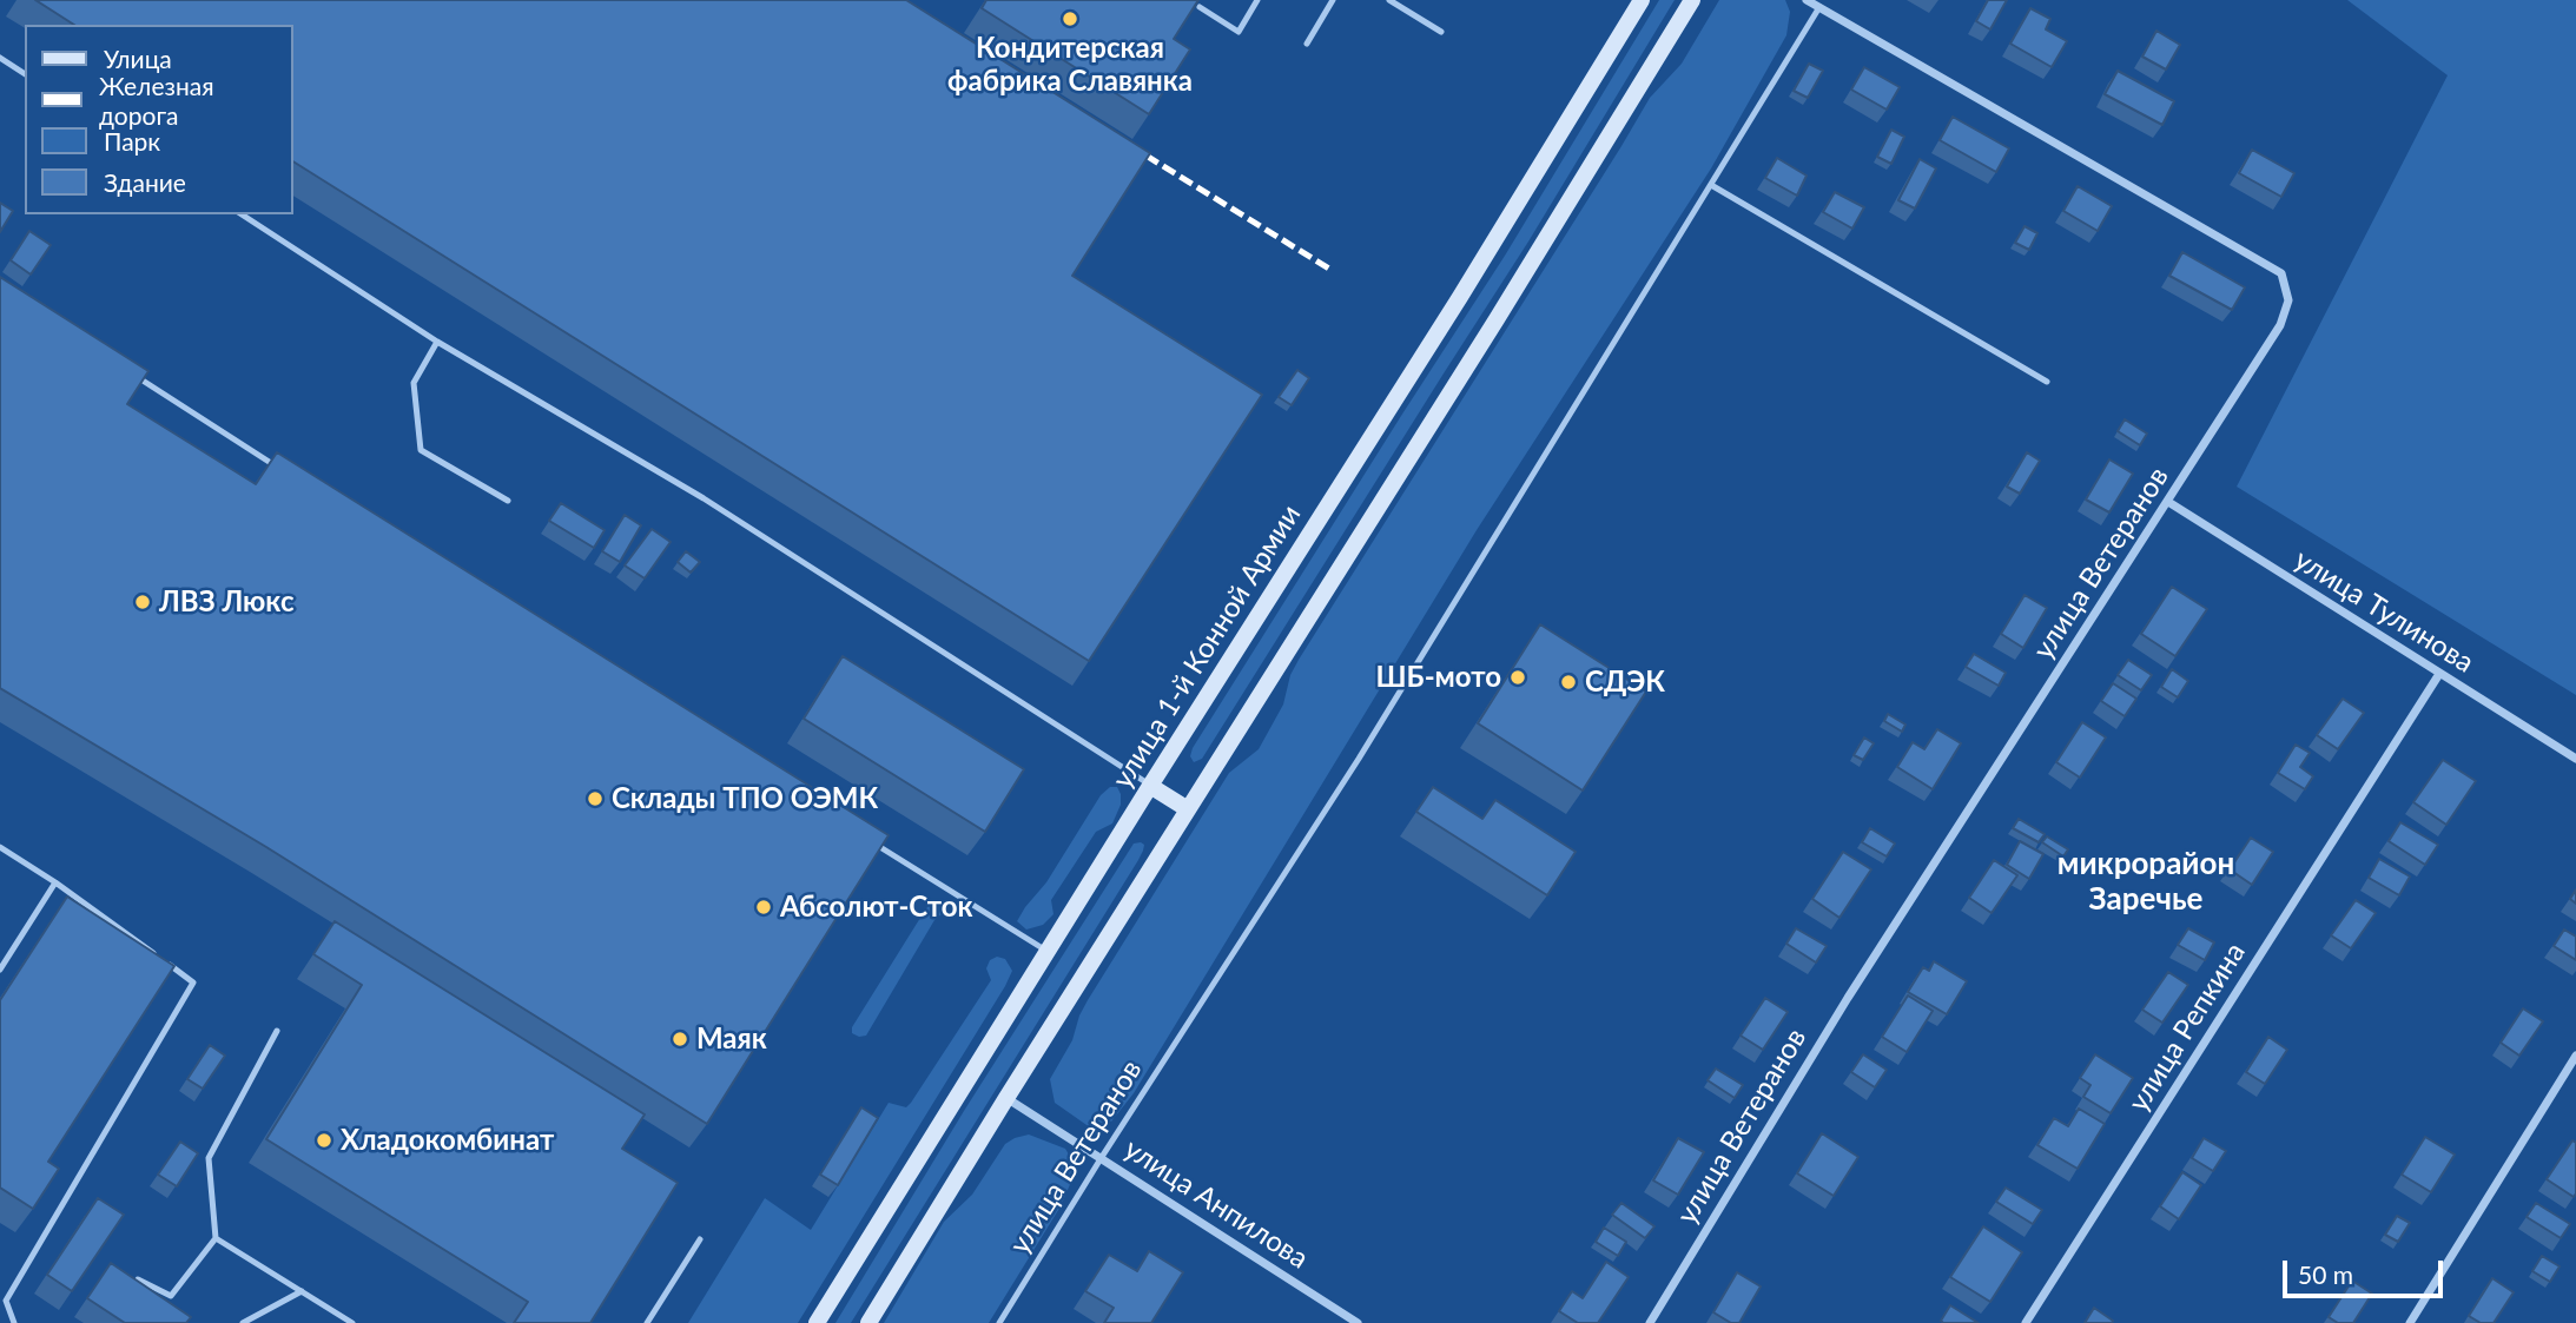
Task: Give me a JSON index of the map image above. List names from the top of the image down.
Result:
{
  "streets": {
    "main road": ["улица 1-й Конной Армии"],
    "street": [
      "улица Ветеранов",
      "улица Тулинова",
      "улица Репкина",
      "улица Анпилова"
    ]
  },
  "crossings": [
    ["улица Ветеранов", "улица Тулинова"],
    ["улица Ветеранов", "улица Анпилова"],
    ["улица Тулинова", "улица Репкина"]
  ],
  "districts": ["микрорайон Заречье"],
  "places": [
    "Кондитерская фабрика Славянка",
    "ЛВЗ Люкс",
    "ШБ-мото",
    "СДЭК",
    "Склады ТПО ОЭМК",
    "Абсолют-Сток",
    "Маяк",
    "Хладокомбинат"
  ],
  "legend": [
    "Улица",
    "Железная дорога",
    "Парк",
    "Здание"
  ],
  "scale_bar": "50 m"
}
